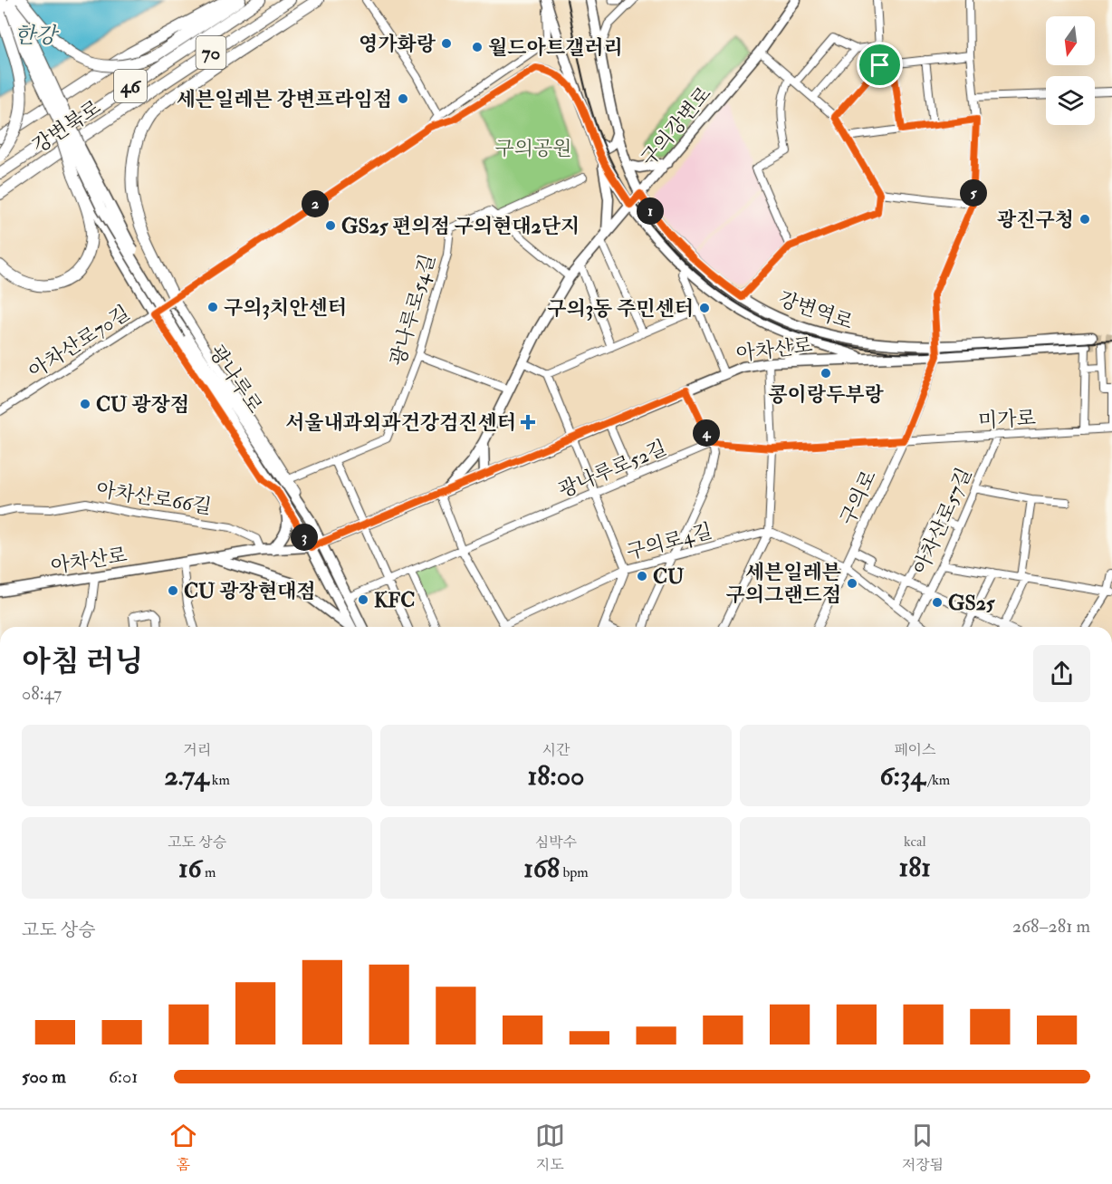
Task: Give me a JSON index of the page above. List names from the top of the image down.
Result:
{
  "streets": {
    "main road": [
      "70",
      "46",
      "강변북로",
      "구의강변로",
      "강변역로",
      "아차산로",
      "광나루로"
    ],
    "street": [
      "광나루로54길",
      "아차산로70길",
      "미가로",
      "광나루로52길",
      "아차산로66길",
      "구의로",
      "아차산로57길",
      "구의로4길"
    ]
  },
  "crossings": [
    ["구의강변로", "강변역로"],
    ["구의강변로", "아차산로"],
    ["강변역로", "아차산로"],
    ["강변역로", "구의로"],
    ["아차산로", "광나루로"],
    ["아차산로", "아차산로66길"],
    ["아차산로", "구의로"],
    ["광나루로", "광나루로52길"],
    ["미가로", "광나루로52길"],
    ["미가로", "구의로"],
    ["미가로", "아차산로57길"],
    ["광나루로52길", "구의로"]
  ],
  "water": ["한강"],
  "parks": ["구의공원"],
  "places": {
    "other": [
      "영가화랑",
      "월드아트갤러리",
      "세븐일레븐 강변프라임점",
      "광진구청",
      "GS25 편의점 구의현대2단지",
      "구의3치안센터",
      "구의3동 주민센터",
      "콩이랑두부랑",
      "CU 광장점",
      "CU",
      "세븐일레븐 구의그랜드점",
      "CU 광장현대점",
      "KFC",
      "GS25"
    ],
    "health": ["서울내과외과건강검진센터"]
  },
  "north": "bottom",
  "page": {
    "pins": [
      "5",
      "2",
      "1",
      "4",
      "3"
    ],
    "heading": ["아침 러닝", "08:47"],
    "stats": [
      ["거리", "2.74 km"],
      ["시간", "18:00"],
      ["페이스", "6:34 /km"],
      ["고도 상승", "16 m"],
      ["심박수", "168 bpm"],
      ["kcal", "181"]
    ],
    "chart": ["고도 상승", "268–281 m"],
    "list": [
      {
        "name": "500 m",
        "note": "6:01"
      }
    ],
    "tabs": ["홈", "지도", "저장됨"]
  }
}
